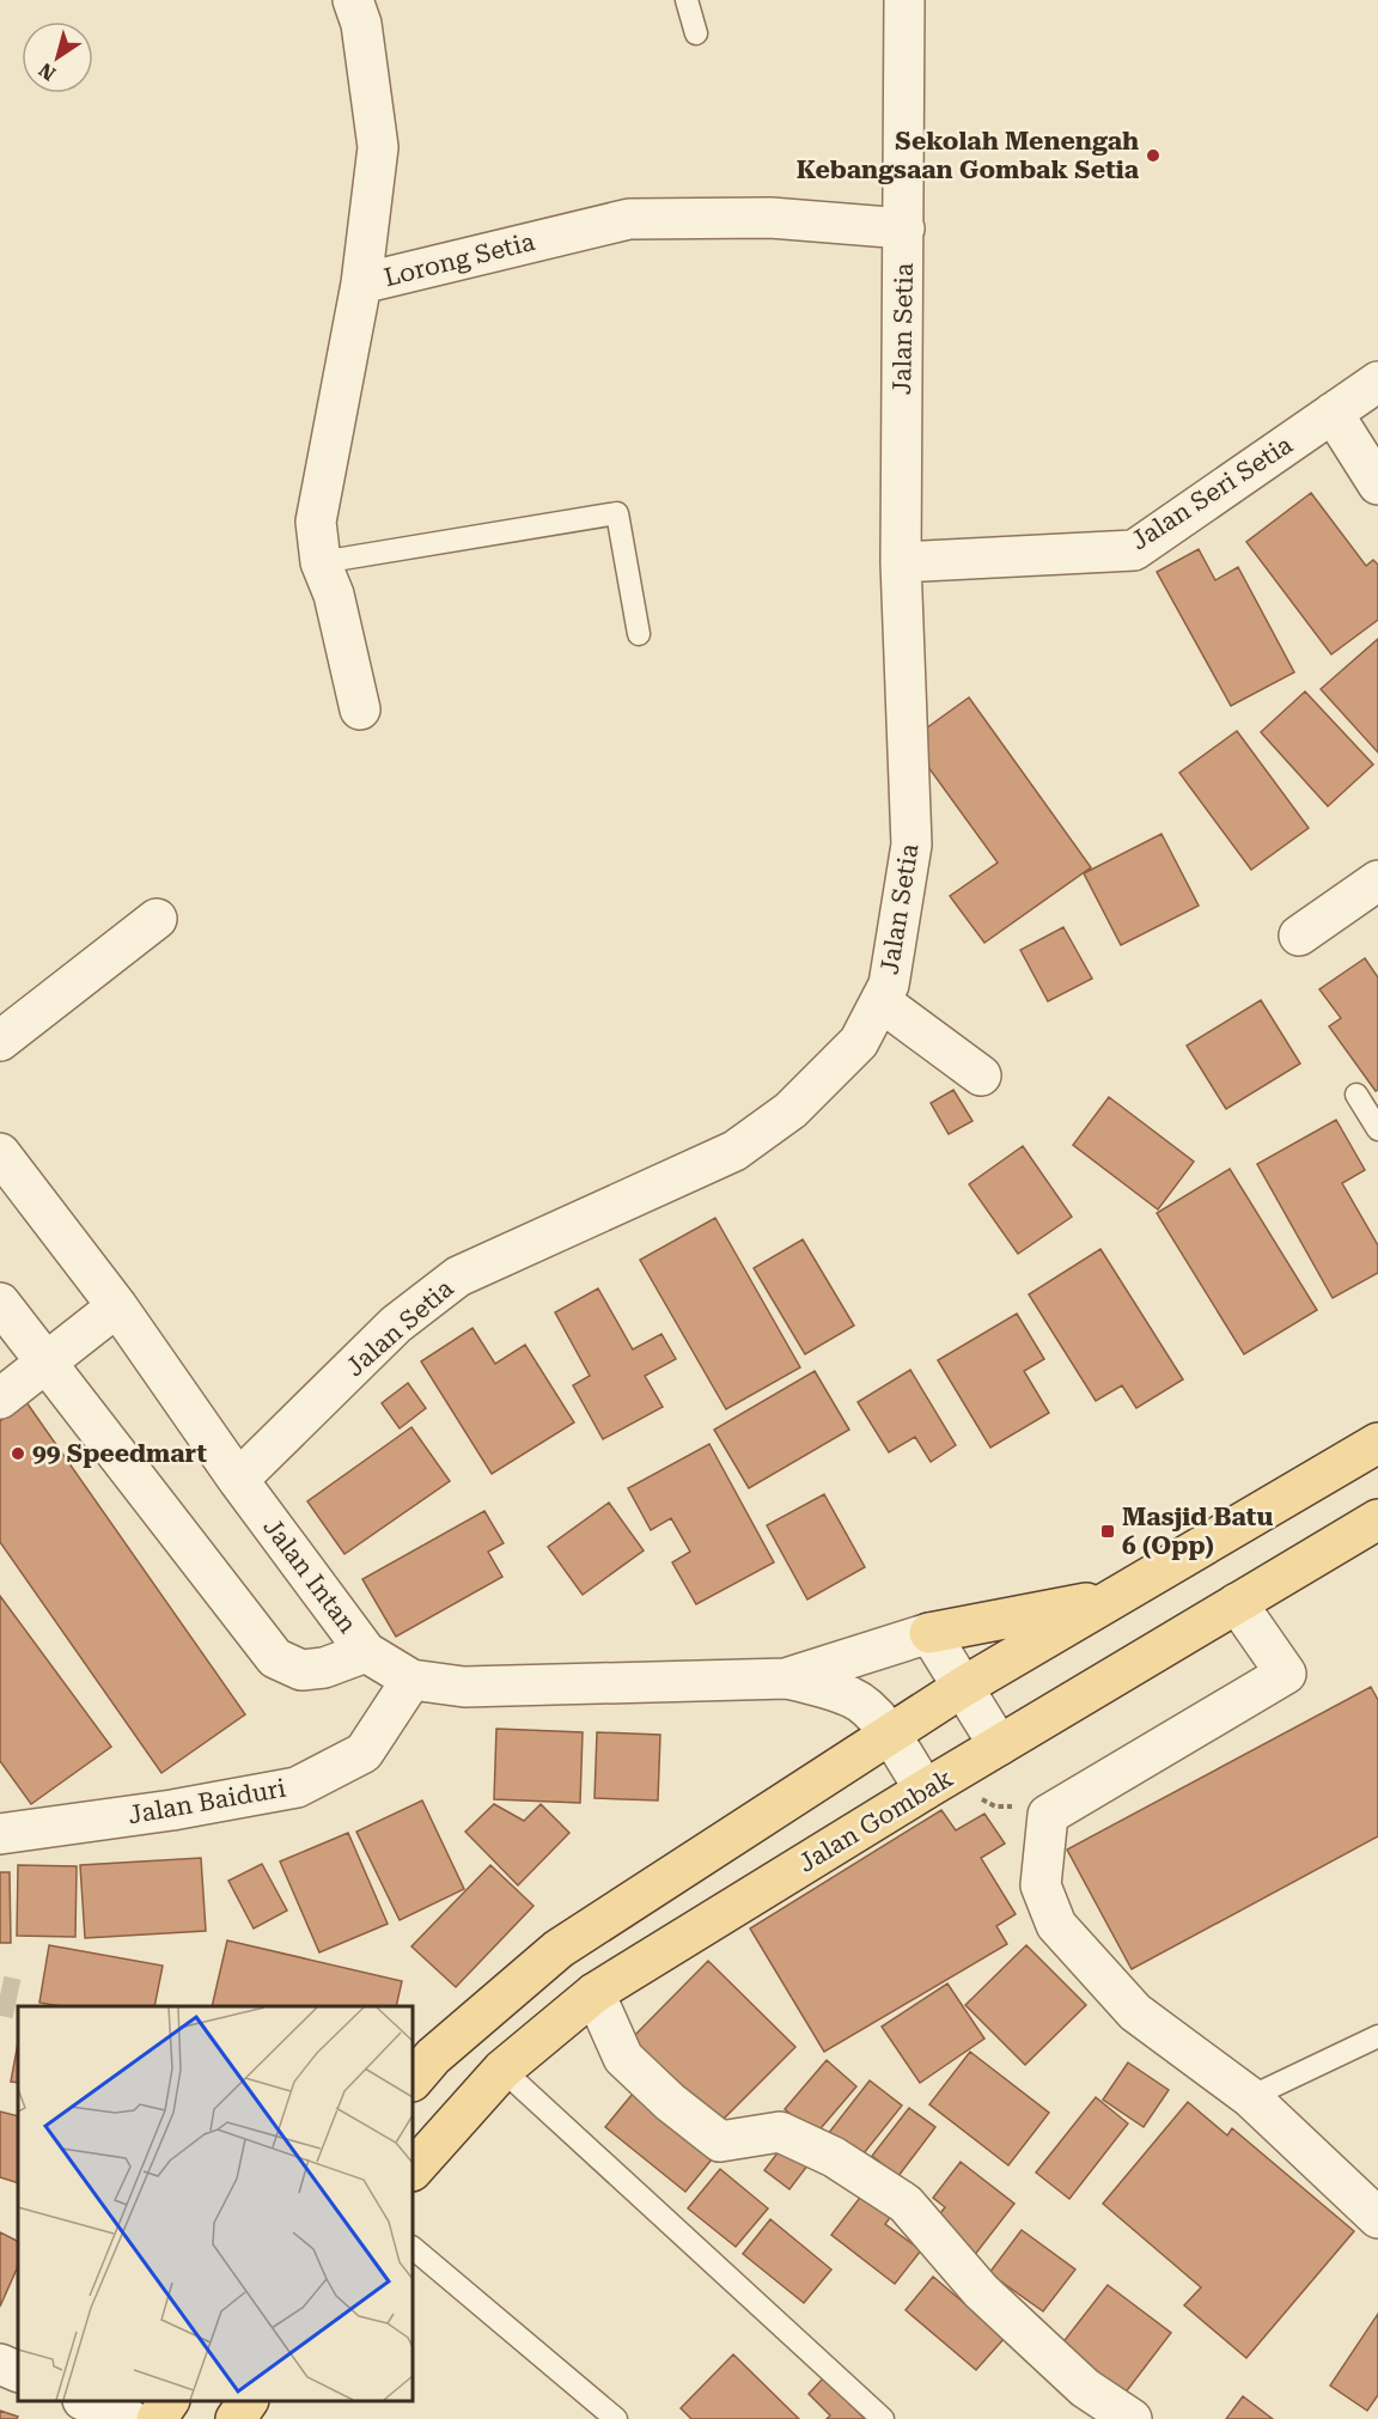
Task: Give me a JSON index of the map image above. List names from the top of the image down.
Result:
{
  "streets": {
    "main road": ["Jalan Gombak"],
    "street": [
      "Lorong Setia",
      "Jalan Setia",
      "Jalan Seri Setia",
      "Jalan Intan",
      "Jalan Baiduri"
    ]
  },
  "crossings": [
    ["Lorong Setia", "Jalan Setia"],
    ["Jalan Setia", "Jalan Seri Setia"],
    ["Jalan Setia", "Jalan Intan"],
    ["Jalan Intan", "Jalan Baiduri"],
    ["Jalan Intan", "Jalan Gombak"]
  ],
  "places": {
    "other": ["Sekolah Menengah Kebangsaan Gombak Setia", "99 Speedmart"],
    "transit": ["Masjid Batu 6 (Opp)"]
  },
  "north": "bottom left"
}
